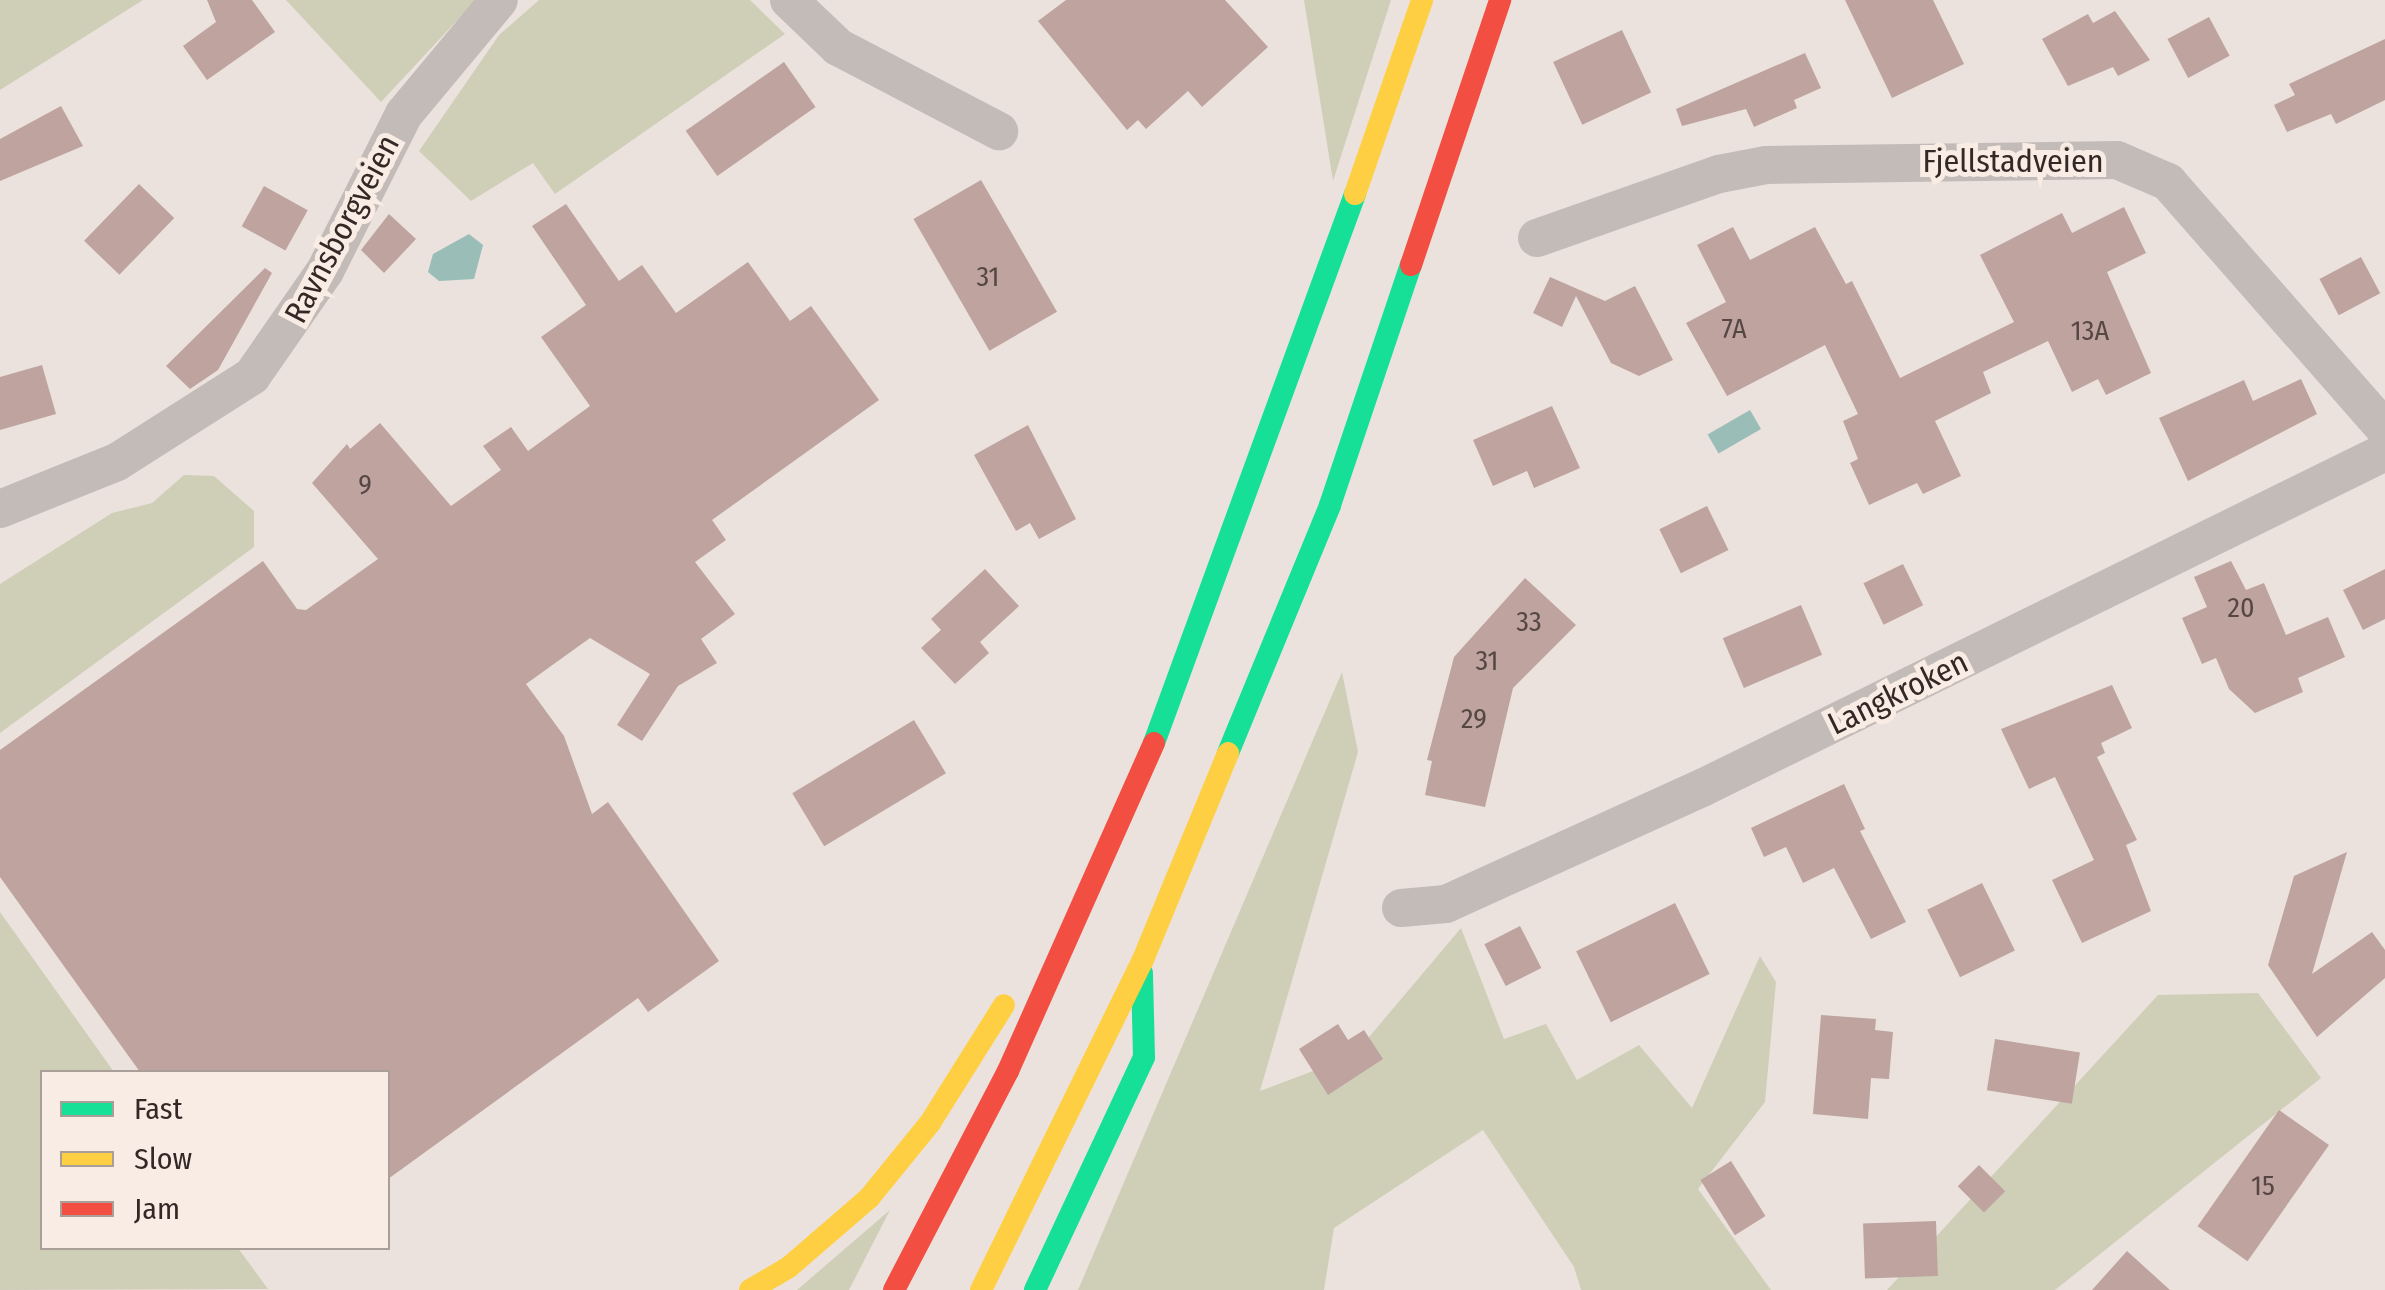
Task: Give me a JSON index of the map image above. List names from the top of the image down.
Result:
{
  "streets": {
    "street": ["Fjellstadveien", "Ravnsborgveien", "Langkroken"]
  },
  "house_numbers": [
    "31",
    "7A",
    "13A",
    "9",
    "20",
    "33",
    "31",
    "29",
    "15"
  ],
  "legend": ["Fast", "Slow", "Jam"]
}
